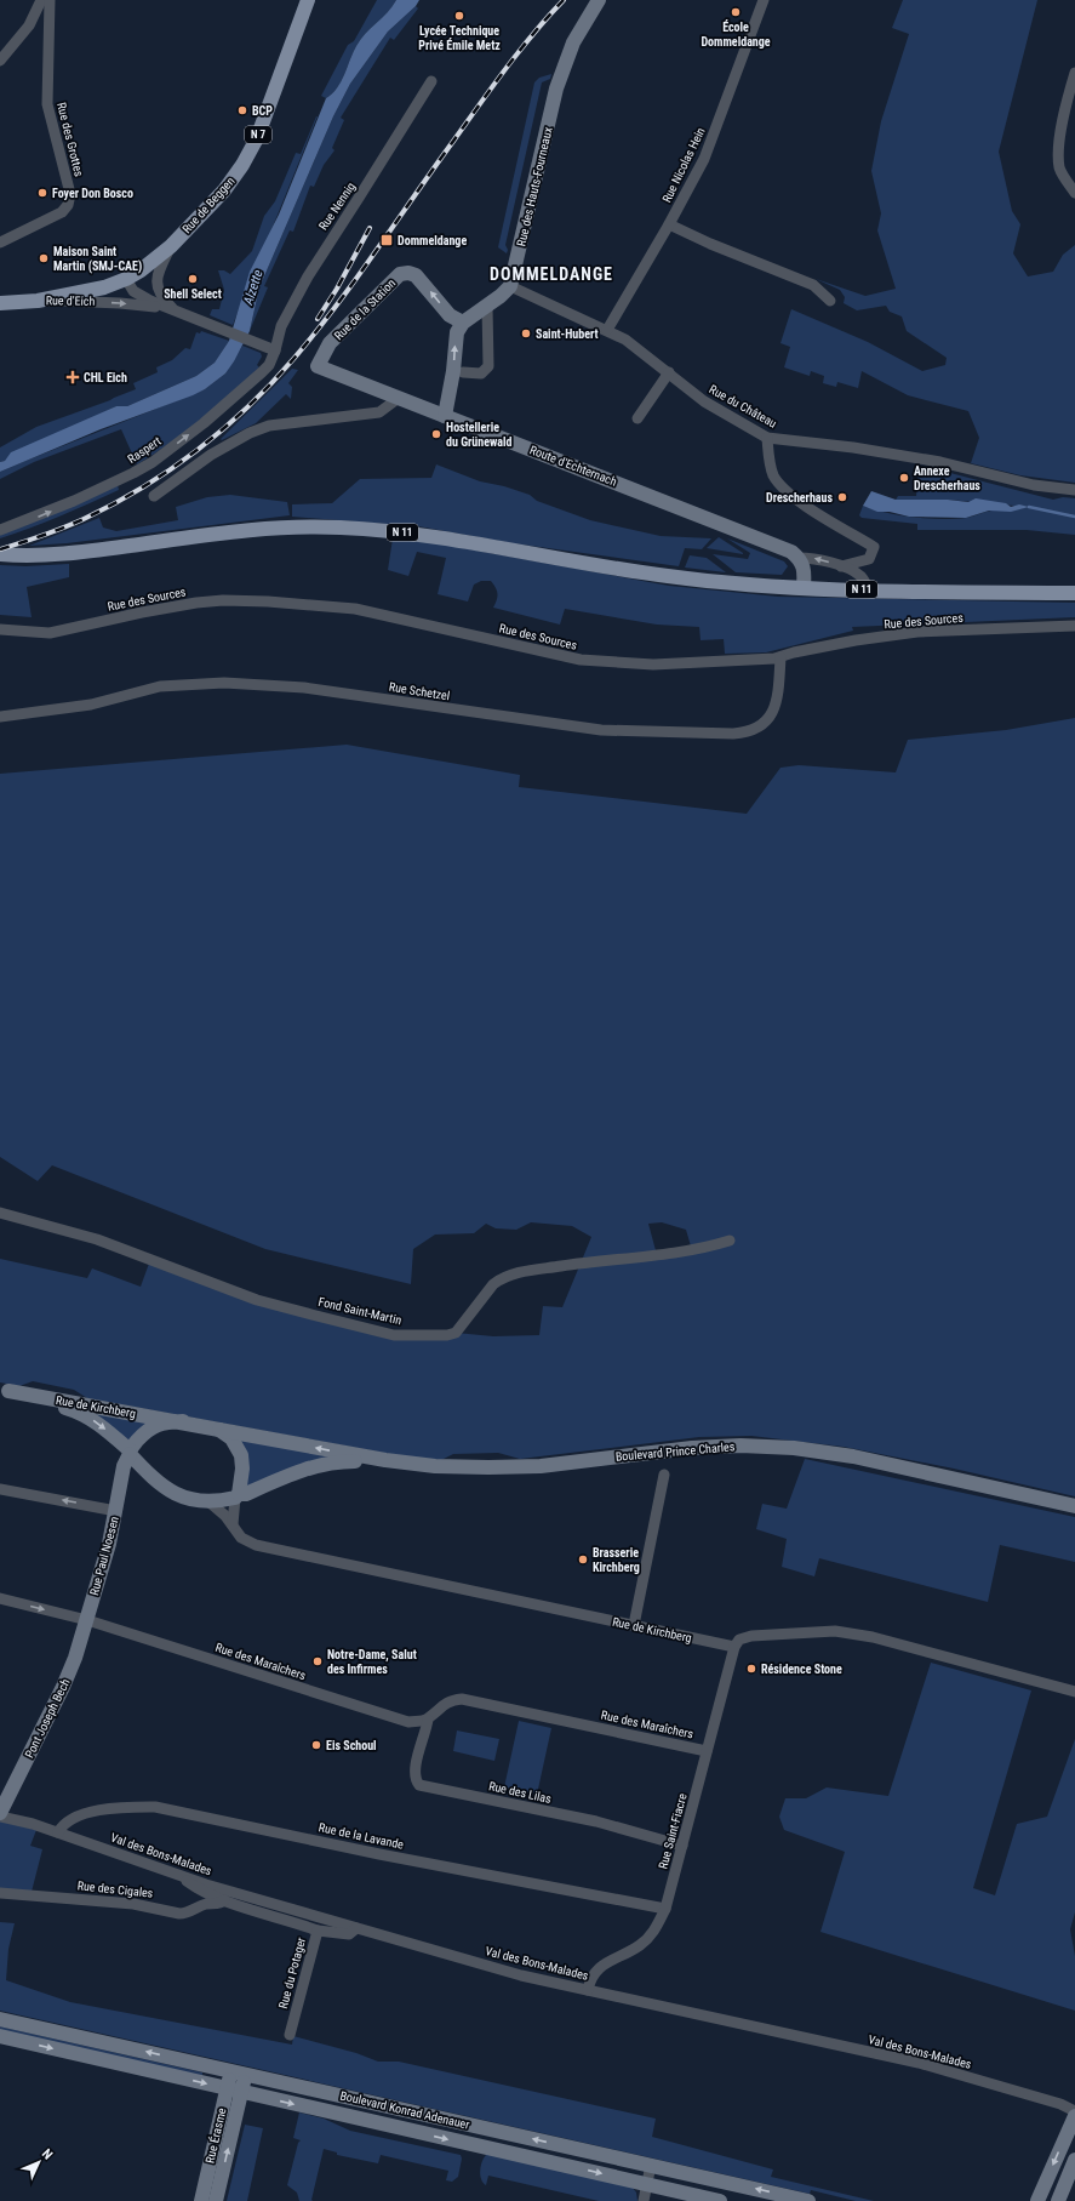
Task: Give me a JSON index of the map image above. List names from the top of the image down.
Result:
{
  "streets": {
    "main road": [
      "N 7",
      "Rue des Hauts-Fourneaux",
      "Rue de Beggen",
      "Rue d'Eich",
      "Rue de la Station",
      "Route d'Echternach",
      "N 11",
      "Rue de Kirchberg",
      "Boulevard Prince Charles",
      "Rue Paul Noesen",
      "Pont Joseph Bech",
      "Boulevard Konrad Adenauer",
      "Rue Érasme"
    ],
    "street": [
      "Rue des Grottes",
      "Rue Nicolas Hein",
      "Rue Nennig",
      "Rue du Château",
      "Raspert",
      "Rue des Sources",
      "Rue Schetzel",
      "Fond Saint-Martin",
      "Rue des Maraîchers",
      "Rue des Lilas",
      "Rue Saint-Fiacre",
      "Rue de la Lavande",
      "Val des Bons-Malades",
      "Rue des Cigales",
      "Rue du Potager"
    ]
  },
  "crossings": [
    ["Rue Nicolas Hein", "Rue du Château"],
    ["Rue des Hauts-Fourneaux", "Rue du Château"],
    ["Rue de Beggen", "Rue d'Eich"],
    ["Rue Nennig", "Raspert"],
    ["Rue de la Station", "Route d'Echternach"],
    ["Rue des Sources", "Rue Schetzel"],
    ["Rue de Kirchberg", "Boulevard Prince Charles"],
    ["Rue de Kirchberg", "Rue Paul Noesen"],
    ["Rue de Kirchberg", "Rue Saint-Fiacre"],
    ["Boulevard Prince Charles", "Rue Paul Noesen"],
    ["Rue Paul Noesen", "Rue des Maraîchers"],
    ["Rue Paul Noesen", "Pont Joseph Bech"],
    ["Rue des Maraîchers", "Pont Joseph Bech"],
    ["Rue des Maraîchers", "Rue des Lilas"],
    ["Rue des Maraîchers", "Rue Saint-Fiacre"],
    ["Pont Joseph Bech", "Val des Bons-Malades"],
    ["Rue des Lilas", "Rue Saint-Fiacre"],
    ["Rue Saint-Fiacre", "Rue de la Lavande"],
    ["Rue Saint-Fiacre", "Val des Bons-Malades"],
    ["Rue de la Lavande", "Val des Bons-Malades"],
    ["Val des Bons-Malades", "Rue du Potager"],
    ["Boulevard Konrad Adenauer", "Rue Érasme"]
  ],
  "one_way": ["Rue d'Eich"],
  "districts": ["DOMMELDANGE"],
  "water": ["Alzette"],
  "places": {
    "other": [
      "École Dommeldange",
      "Lycée Technique Privé Émile Metz",
      "BCP",
      "Foyer Don Bosco",
      "Maison Saint Martin (SMJ-CAE)",
      "Shell Select",
      "Saint-Hubert",
      "Hostellerie du Grünewald",
      "Annexe Drescherhaus",
      "Drescherhaus",
      "Brasserie Kirchberg",
      "Notre-Dame, Salut des Infirmes",
      "Résidence Stone",
      "Eis Schoul"
    ],
    "transit": ["Dommeldange"],
    "health": ["CHL Eich"]
  },
  "north": "top right"
}
